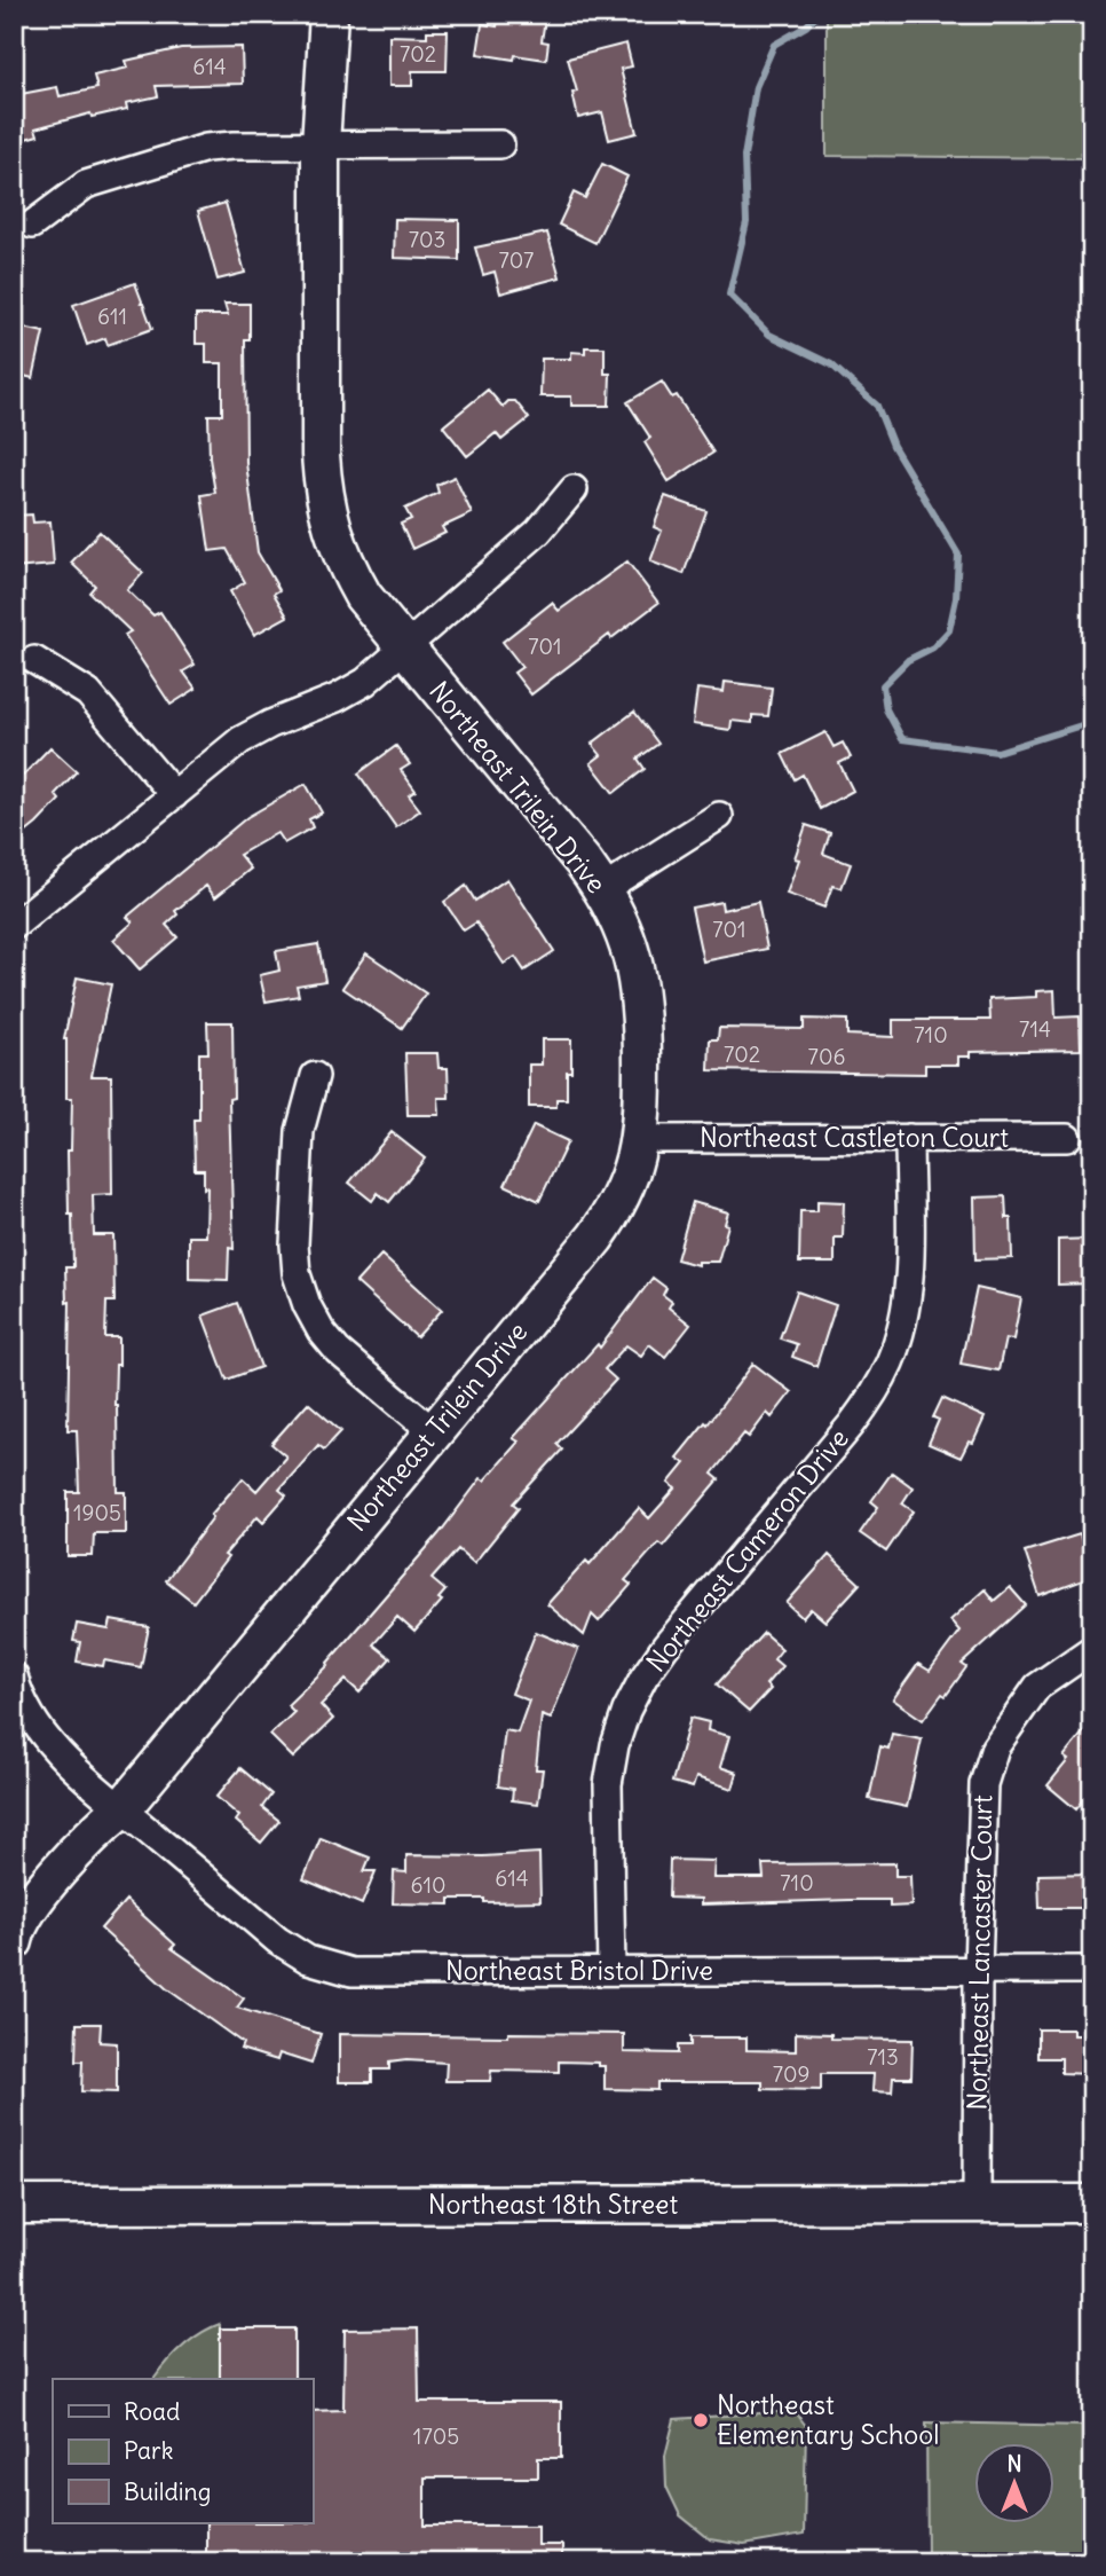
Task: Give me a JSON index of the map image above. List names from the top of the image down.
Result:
{
  "streets": {
    "street": [
      "Northeast Trilein Drive",
      "Northeast Castleton Court",
      "Northeast Cameron Drive",
      "Northeast Lancaster Court",
      "Northeast Bristol Drive",
      "Northeast 18th Street"
    ]
  },
  "crossings": [
    ["Northeast Trilein Drive", "Northeast Castleton Court"],
    ["Northeast Trilein Drive", "Northeast Bristol Drive"],
    ["Northeast Castleton Court", "Northeast Cameron Drive"],
    ["Northeast Cameron Drive", "Northeast Bristol Drive"],
    ["Northeast Lancaster Court", "Northeast Bristol Drive"],
    ["Northeast Lancaster Court", "Northeast 18th Street"]
  ],
  "places": ["Northeast Elementary School"],
  "house_numbers": [
    "702",
    "614",
    "703",
    "707",
    "611",
    "701",
    "701",
    "714",
    "710",
    "702",
    "706",
    "1905",
    "614",
    "710",
    "610",
    "713",
    "709",
    "1705"
  ],
  "legend": ["Road", "Park", "Building"],
  "north": "top"
}
